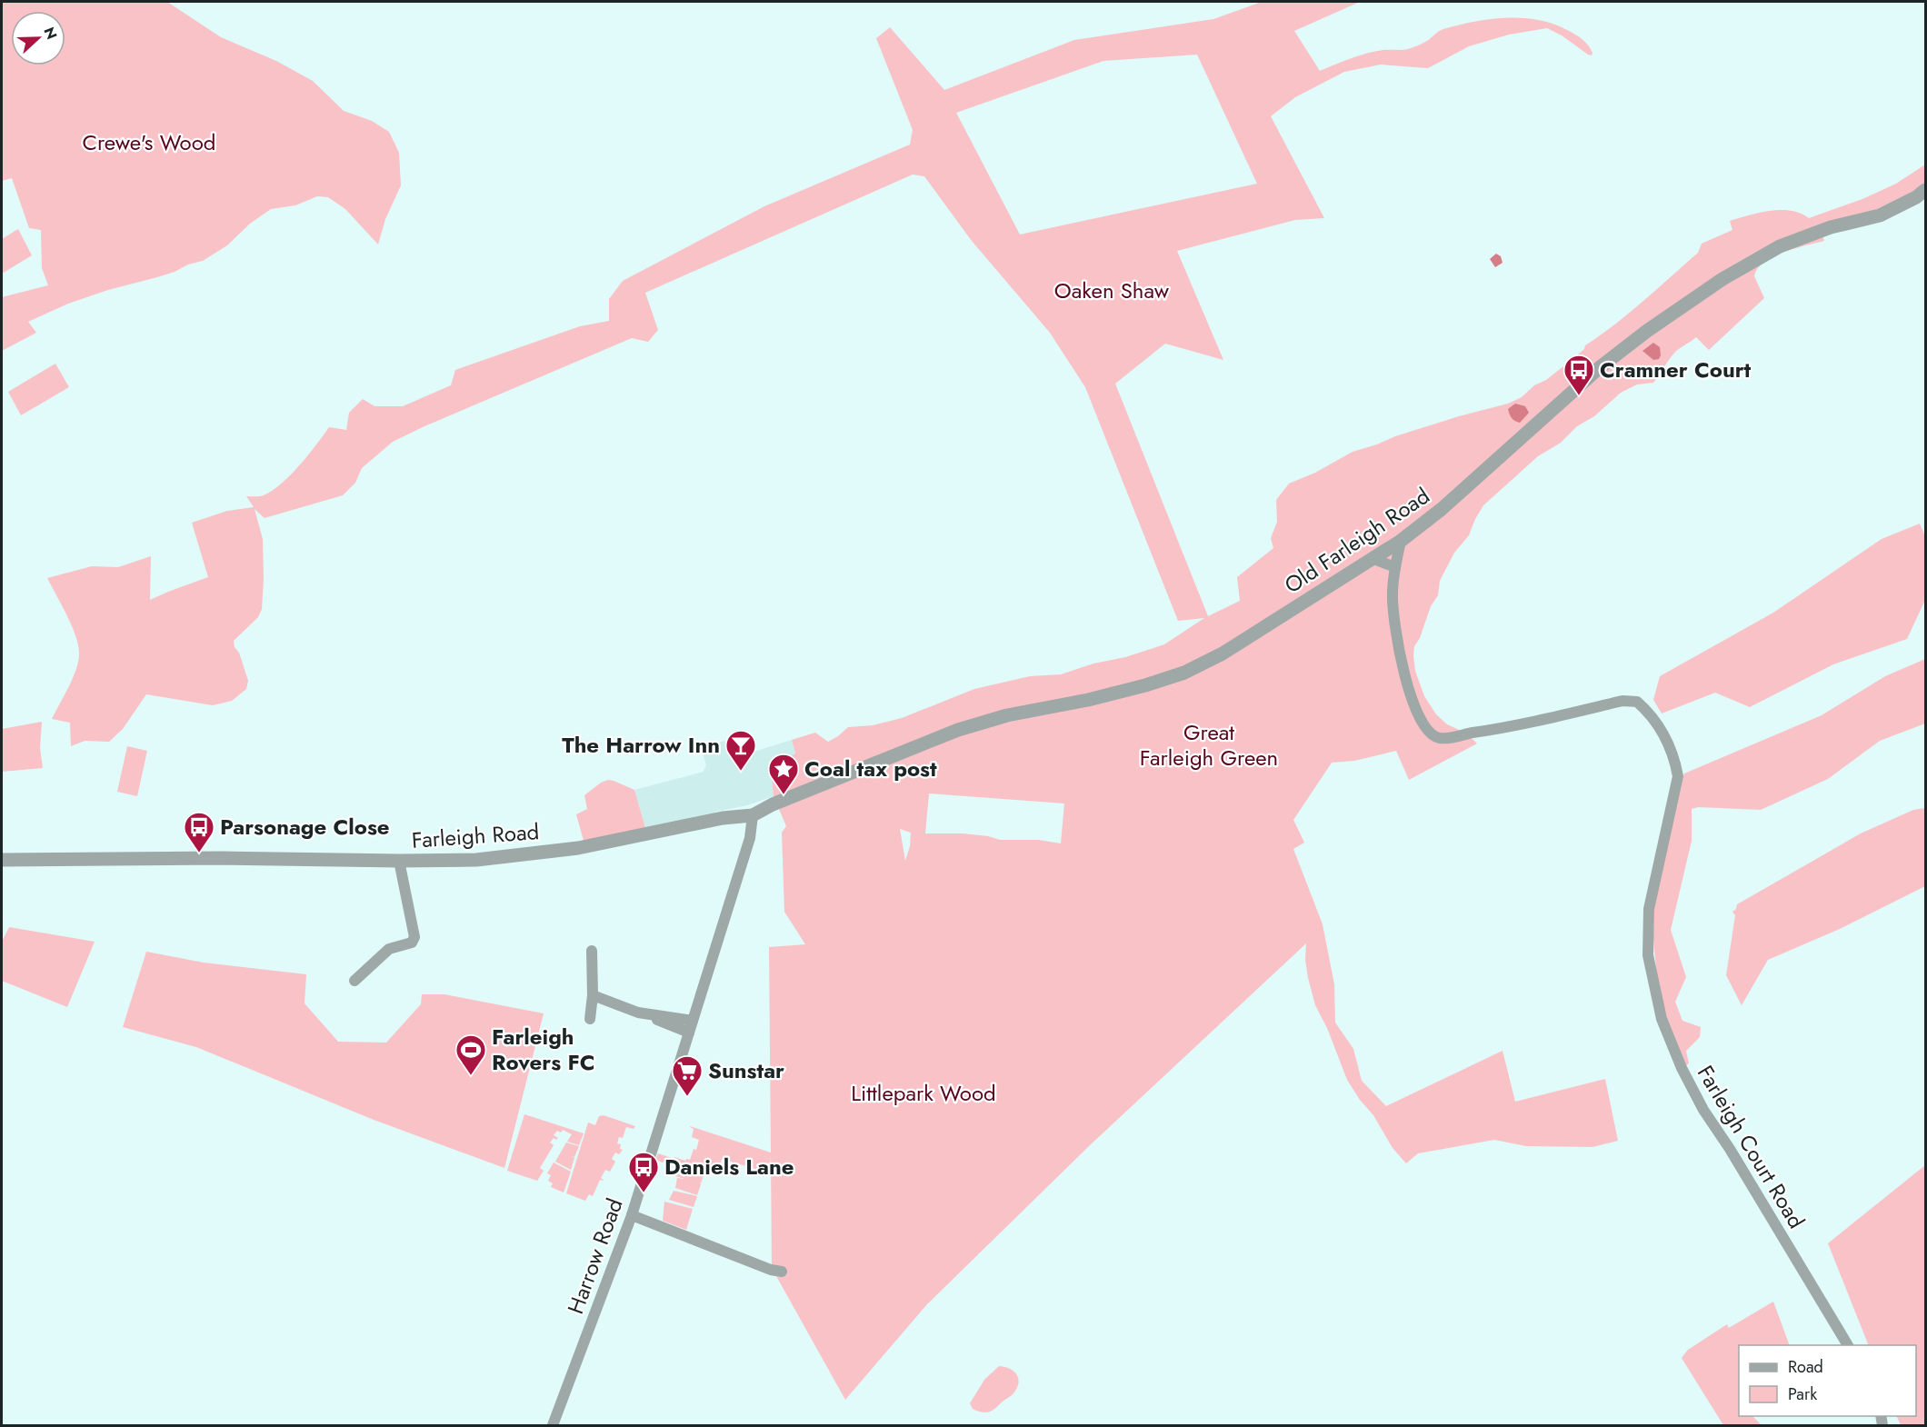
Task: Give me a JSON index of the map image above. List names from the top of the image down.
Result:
{
  "streets": {
    "street": [
      "Old Farleigh Road",
      "Farleigh Road",
      "Farleigh Court Road",
      "Harrow Road"
    ]
  },
  "crossings": [
    ["Old Farleigh Road", "Farleigh Road"],
    ["Old Farleigh Road", "Farleigh Court Road"],
    ["Old Farleigh Road", "Harrow Road"],
    ["Farleigh Road", "Harrow Road"]
  ],
  "parks": [
    "Crewe's Wood",
    "Oaken Shaw",
    "Great Farleigh Green",
    "Littlepark Wood"
  ],
  "places": {
    "bus stop": ["Cramner Court", "Parsonage Close", "Daniels Lane"],
    "bar": ["The Harrow Inn"],
    "place": ["Coal tax post"],
    "sports": ["Farleigh Rovers FC"],
    "supermarket": ["Sunstar"]
  },
  "legend": ["Road", "Park"],
  "north": "right"
}
